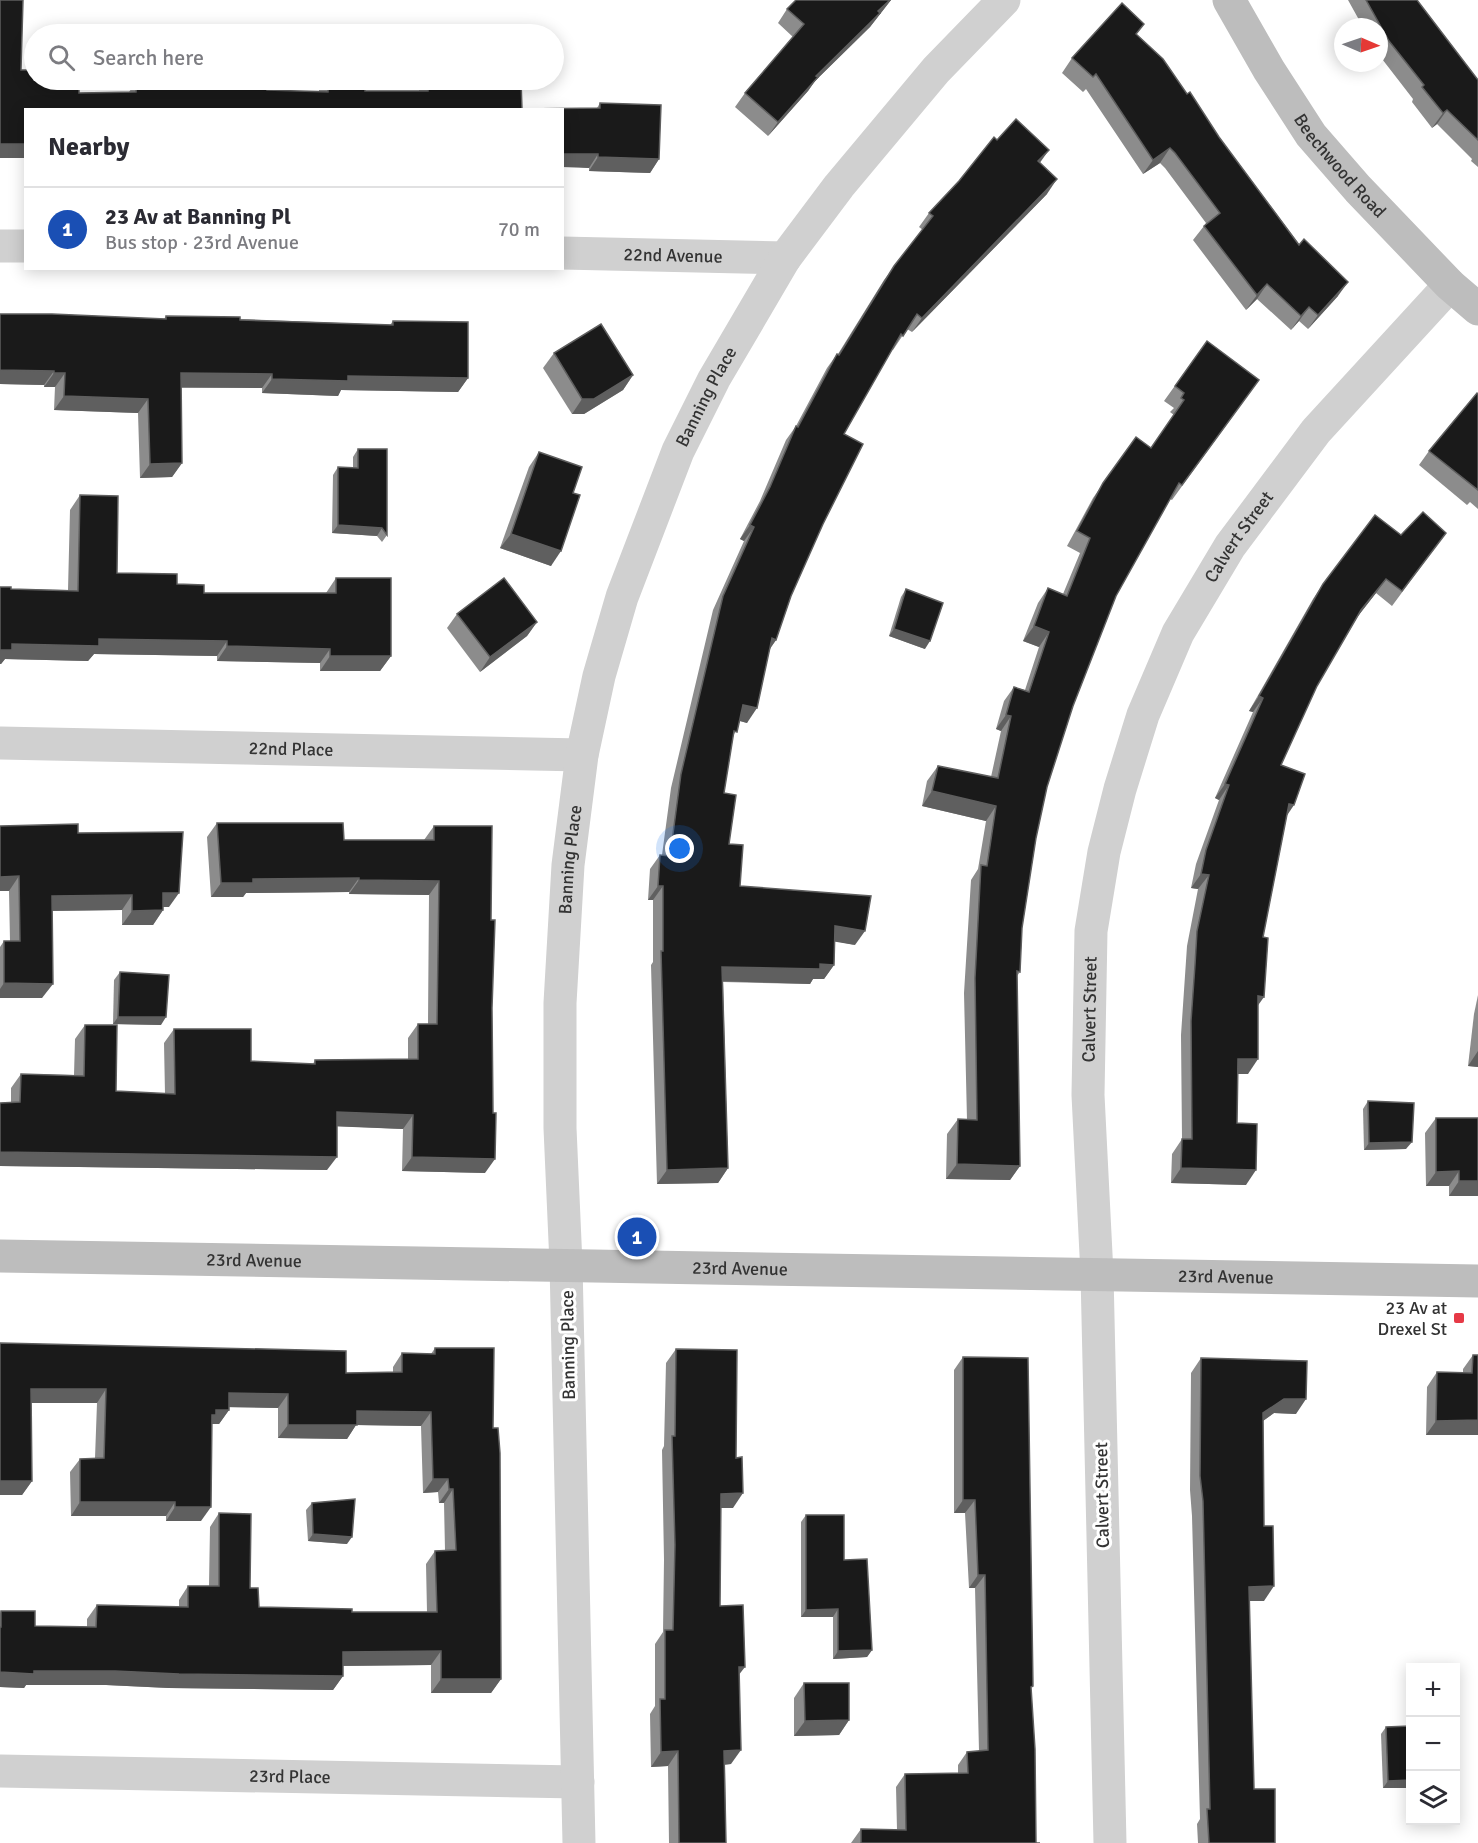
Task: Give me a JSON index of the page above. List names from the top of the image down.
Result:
{
  "streets": {
    "street": [
      "Beechwood Road",
      "22nd Avenue",
      "Banning Place",
      "Calvert Street",
      "22nd Place",
      "23rd Avenue",
      "23rd Place"
    ]
  },
  "crossings": [
    ["Beechwood Road", "Calvert Street"],
    ["22nd Avenue", "Banning Place"],
    ["Banning Place", "22nd Place"],
    ["Banning Place", "23rd Avenue"],
    ["Banning Place", "23rd Place"],
    ["Calvert Street", "23rd Avenue"]
  ],
  "places": {
    "transit": ["23 Av at Drexel St"]
  },
  "north": "right",
  "page": {
    "search": "Search here",
    "heading": "Nearby",
    "list": [
      {
        "mark": "1",
        "name": "23 Av at Banning Pl",
        "note": "Bus stop · 23rd Avenue",
        "value": "70 m"
      }
    ],
    "pins": "1",
    "map_buttons": ["+", "−"]
  }
}
